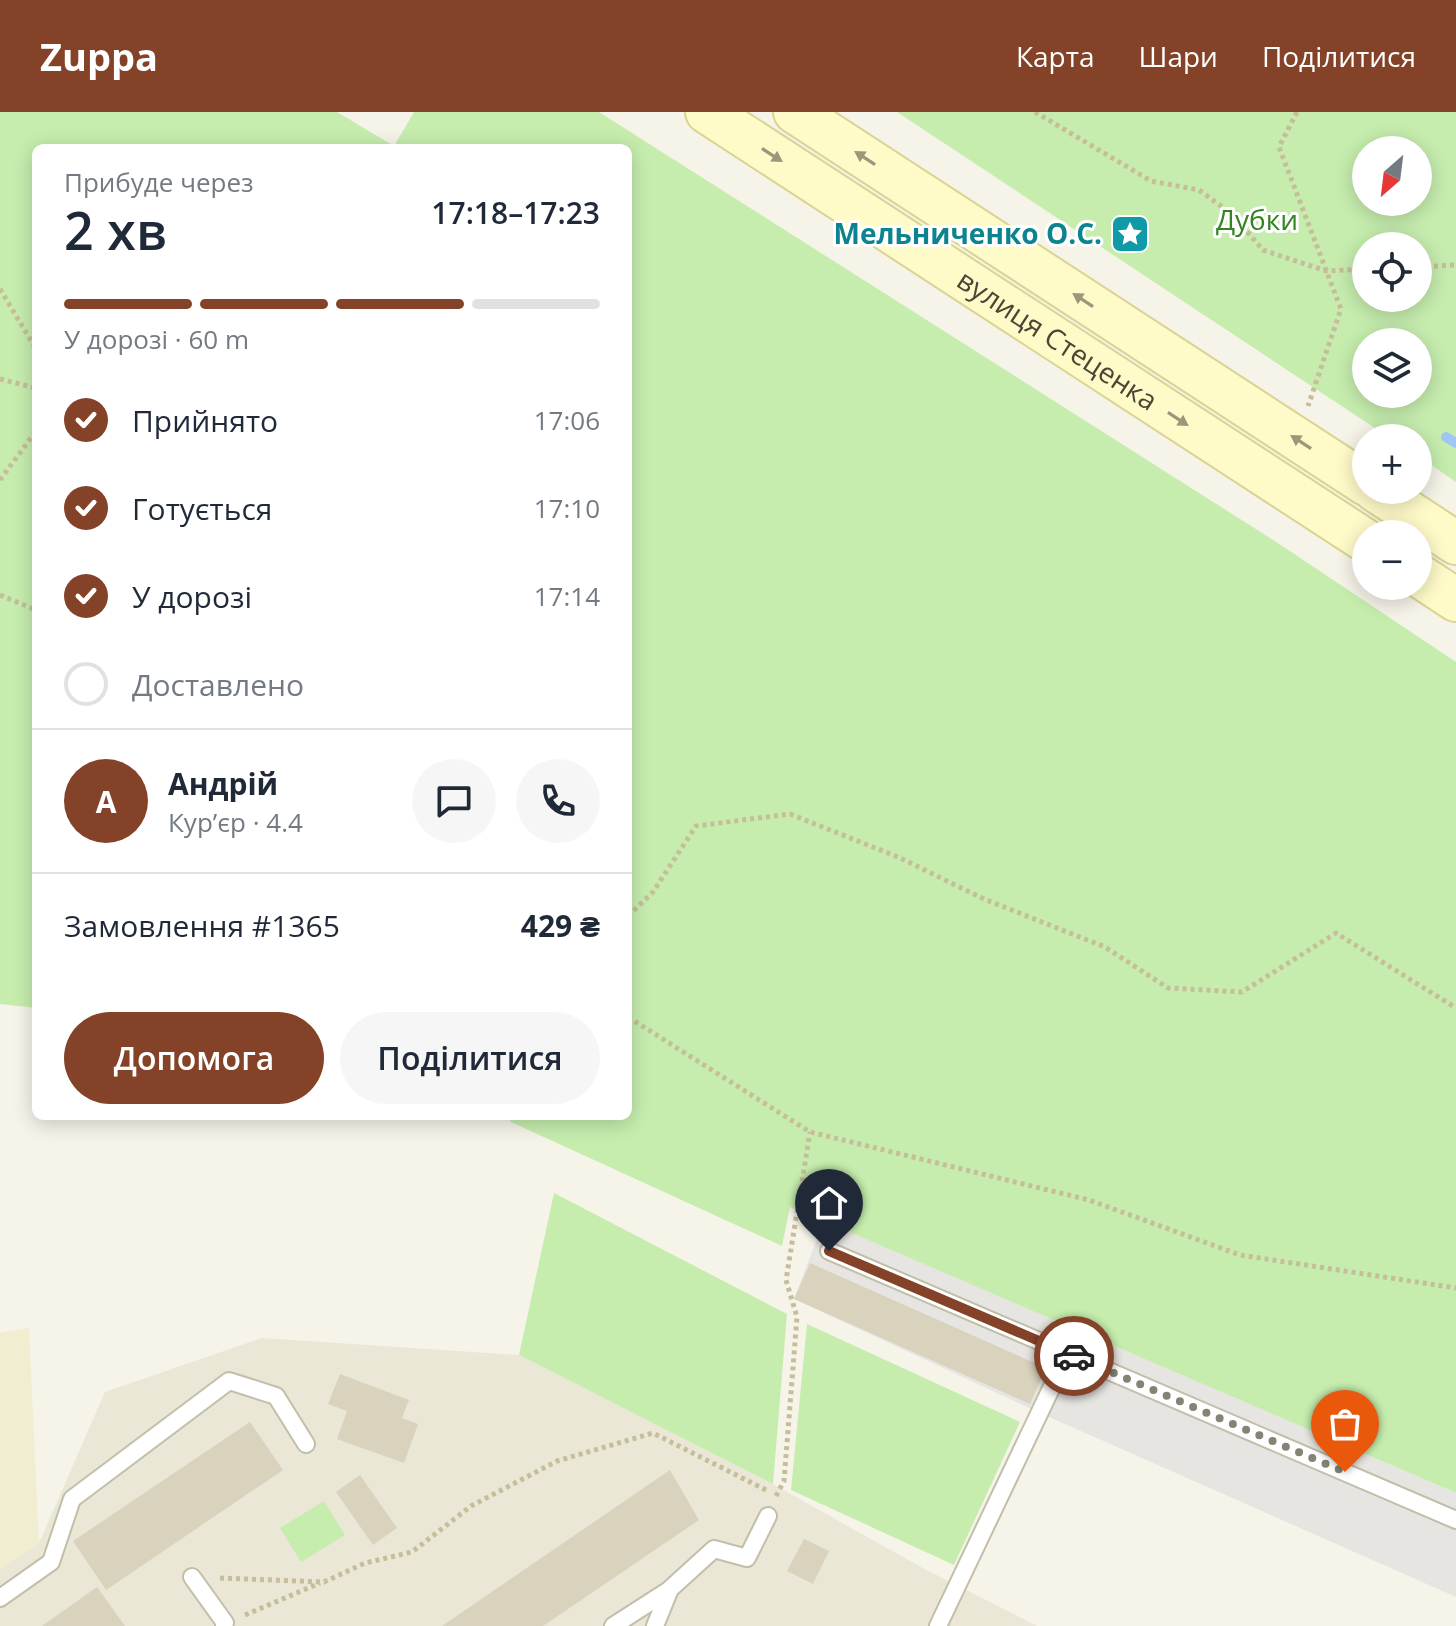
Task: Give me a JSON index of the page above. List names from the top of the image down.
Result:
{
  "streets": {
    "main road": ["вулиця Стеценка"]
  },
  "parks": ["Дубки"],
  "places": {
    "place": ["Мельниченко О.С."]
  },
  "north": "bottom left",
  "page": {
    "header": "Zuppa",
    "nav": ["Карта", "Шари", "Поділитися"],
    "map_buttons": ["+", "−"],
    "heading": ["2 хв", "Прибуде через", "17:18–17:23"],
    "panel": [
      "Андрій",
      "Кур’єр · 4.4",
      "Замовлення #1365",
      "429 ₴"
    ],
    "bar": "У дорозі · 60 m",
    "list": [
      ["Прийнято", "17:06"],
      ["Готується", "17:10"],
      ["У дорозі", "17:14"],
      "Доставлено"
    ],
    "round": "А",
    "buttons": ["Допомога", "Поділитися"]
  }
}
